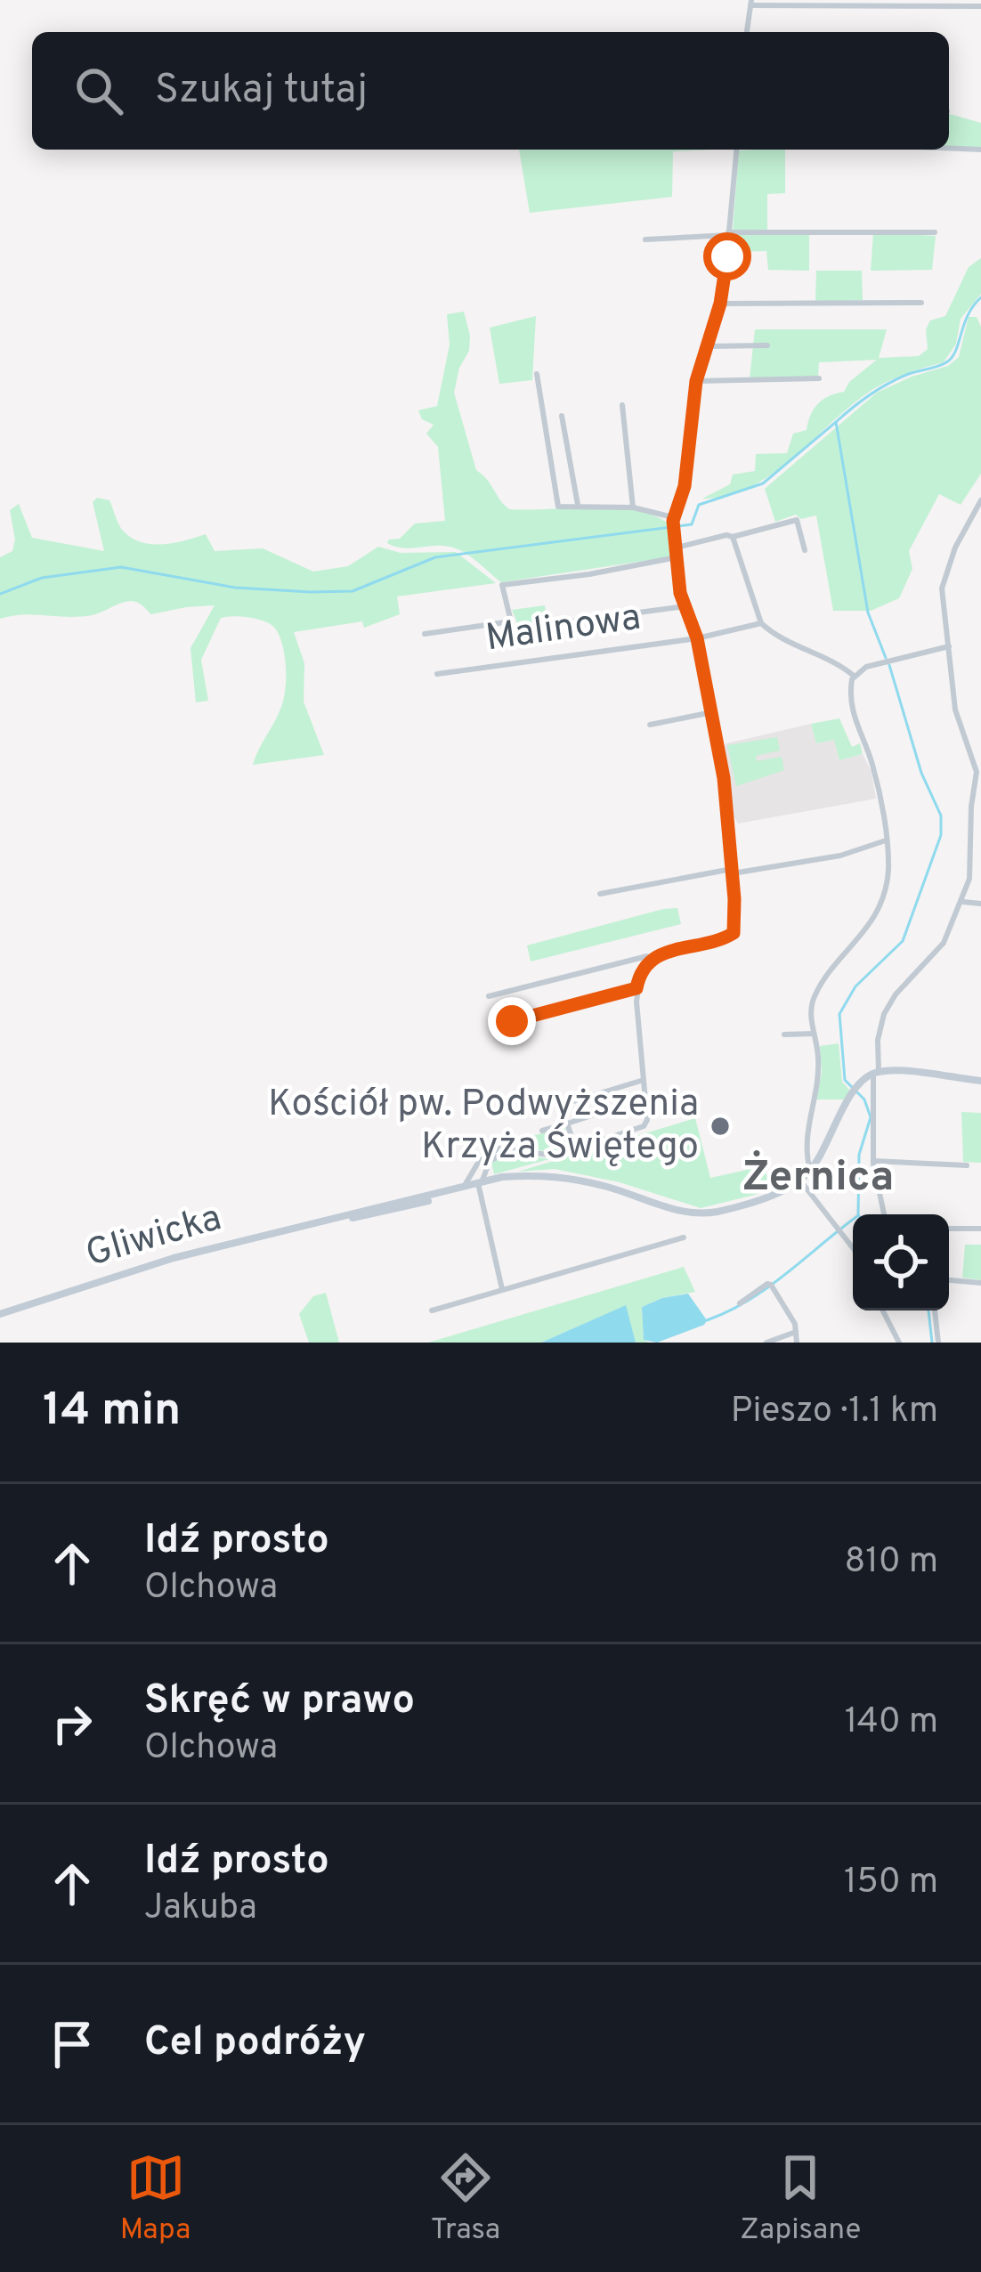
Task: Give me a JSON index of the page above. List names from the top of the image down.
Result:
{
  "streets": {
    "street": ["Malinowa", "Gliwicka"]
  },
  "districts": ["Żernica"],
  "places": ["Kościół pw. Podwyższenia Krzyża Świętego"],
  "page": {
    "search": "Szukaj tutaj",
    "heading": ["14 min", "Pieszo · 1.1 km"],
    "list": [
      ["Idź prosto", "Olchowa", "810 m"],
      ["Skręć w prawo", "Olchowa", "140 m"],
      ["Idź prosto", "Jakuba", "150 m"],
      "Cel podróży"
    ],
    "nav": ["Mapa", "Trasa", "Zapisane"]
  }
}
